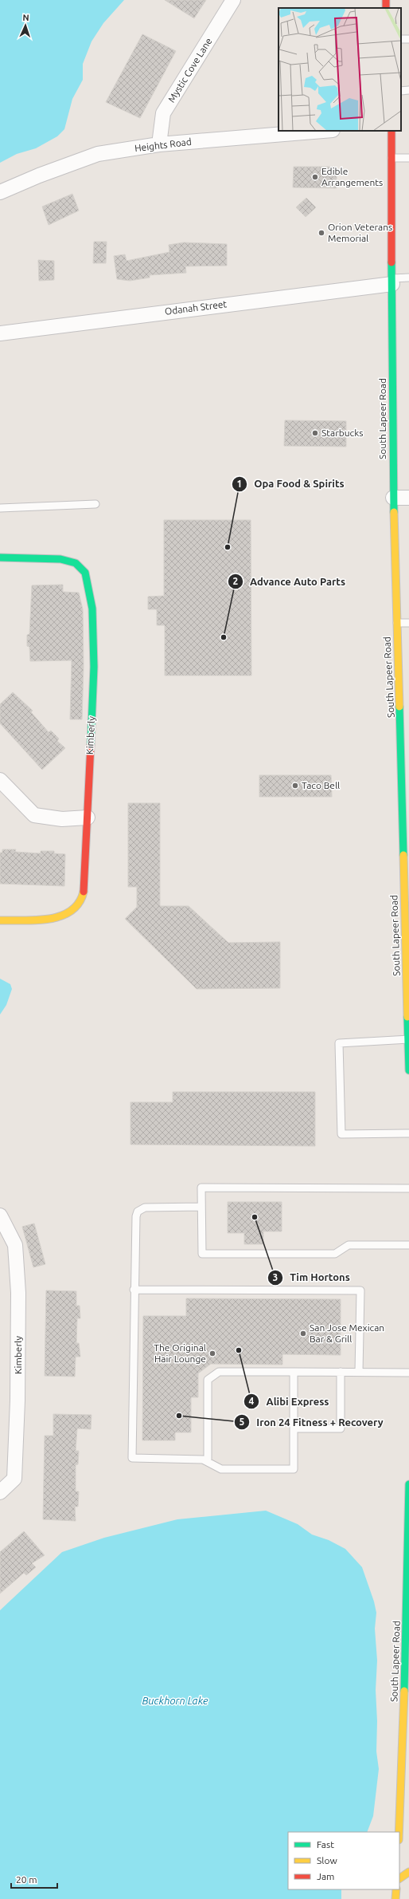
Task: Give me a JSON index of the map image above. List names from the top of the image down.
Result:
{
  "streets": {
    "main road": ["South Lapeer Road", "Kimberly"],
    "street": ["Mystic Cove Lane", "Heights Road", "Odanah Street"]
  },
  "crossings": [
    ["Mystic Cove Lane", "Heights Road"],
    ["Odanah Street", "South Lapeer Road"]
  ],
  "water": ["Buckhorn Lake"],
  "places": [
    "Edible Arrangements",
    "Orion Veterans Memorial",
    "Starbucks",
    "Opa Food & Spirits",
    "Advance Auto Parts",
    "Taco Bell",
    "Tim Hortons",
    "San Jose Mexican Bar & Grill",
    "Alibi Express",
    "The Original Hair Lounge",
    "Iron 24 Fitness + Recovery"
  ],
  "legend": ["Fast", "Slow", "Jam"],
  "scale_bar": "20 m",
  "north": "top"
}
